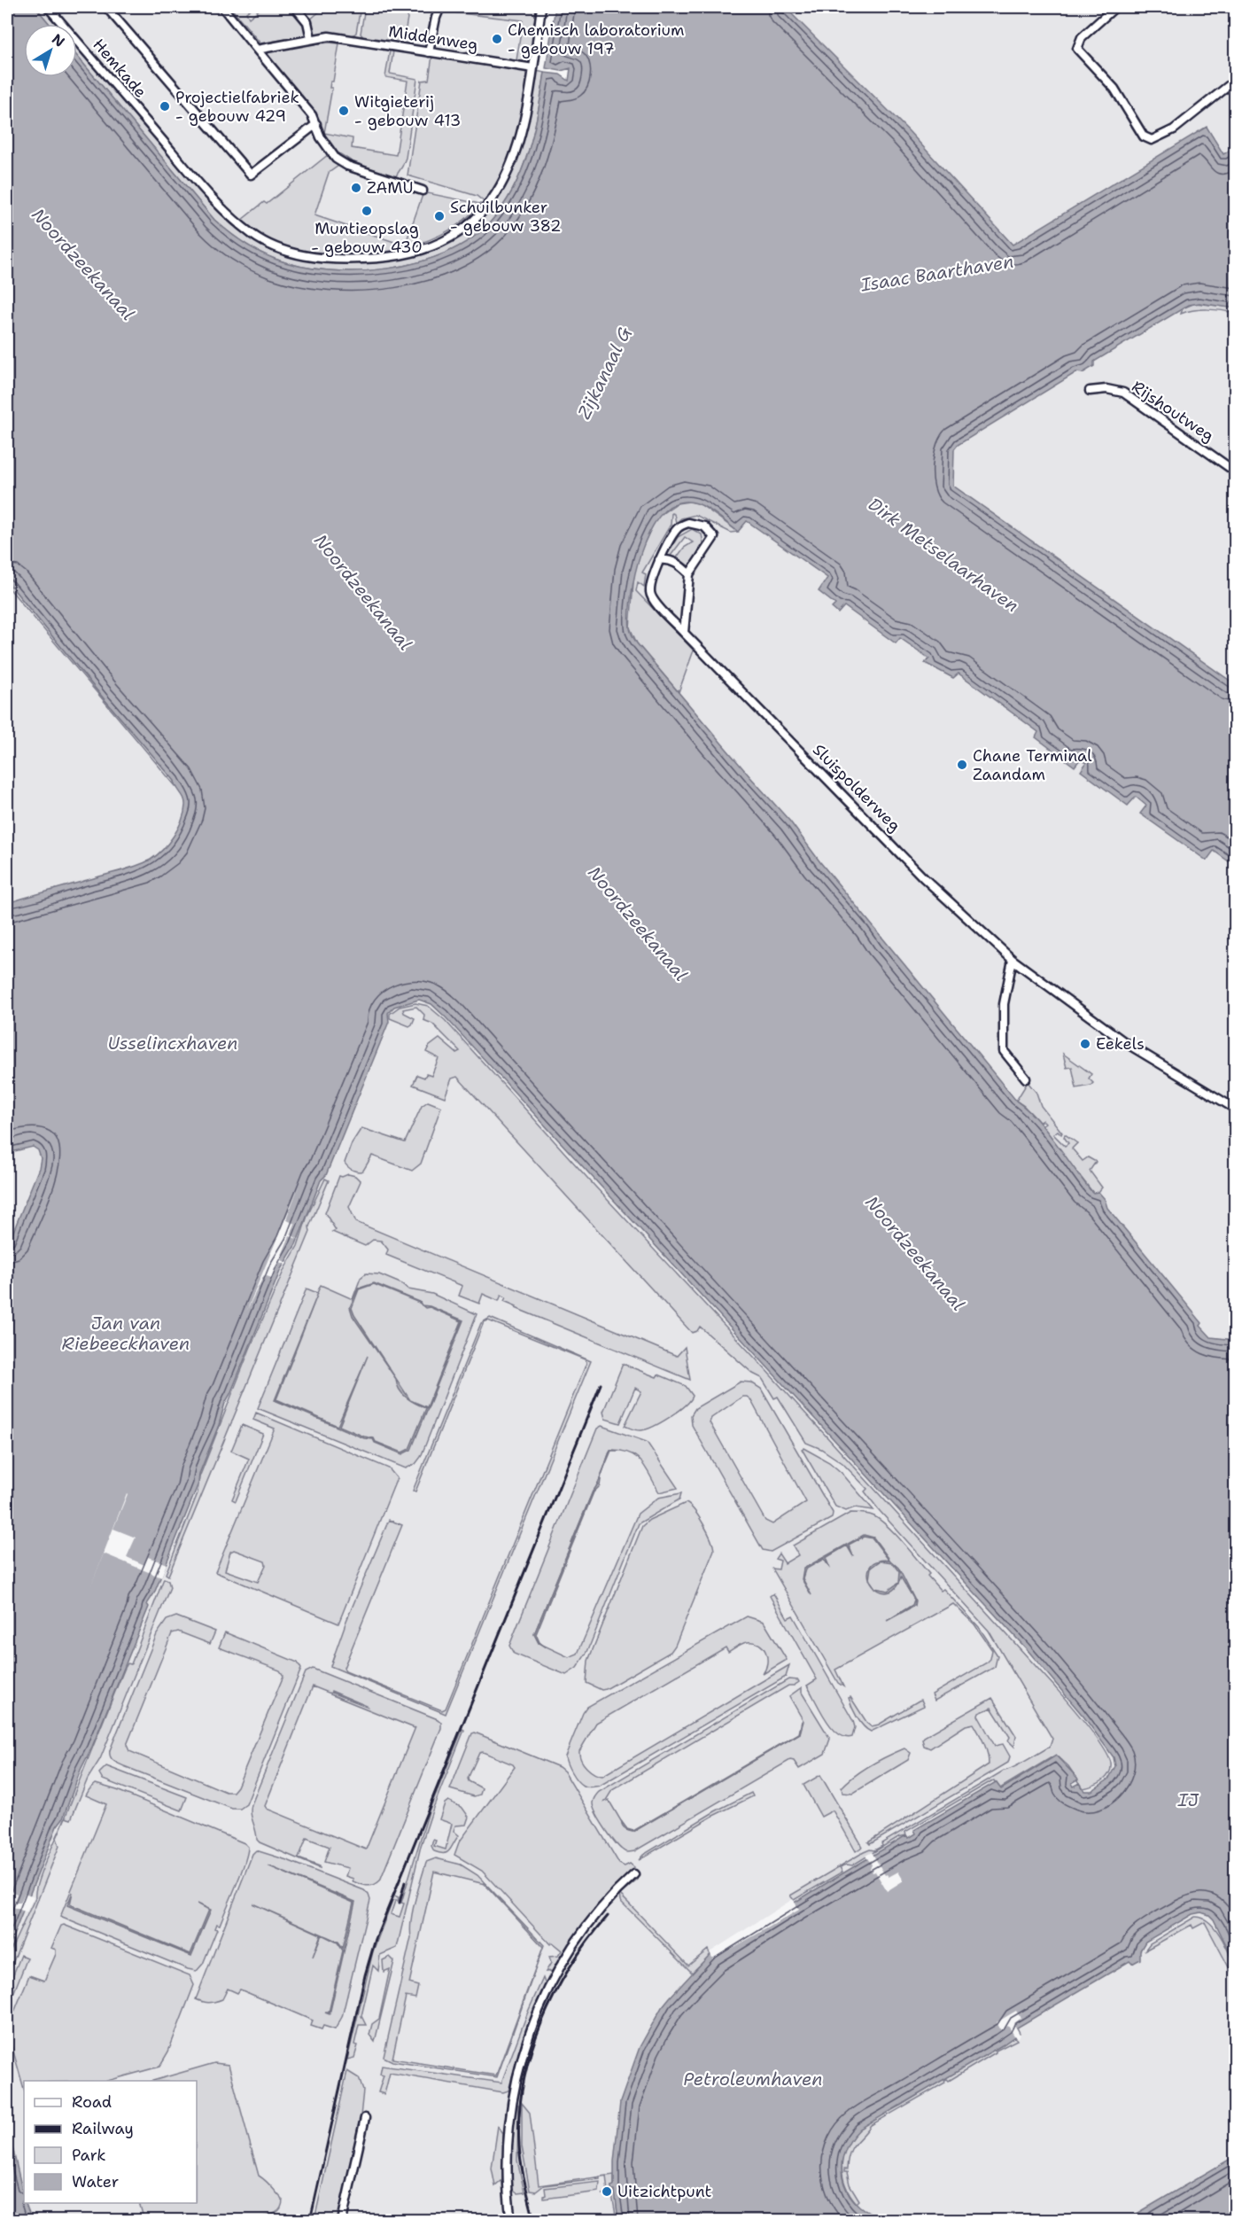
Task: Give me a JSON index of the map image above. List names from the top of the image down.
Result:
{
  "streets": {
    "street": [
      "Middenweg",
      "Hemkade",
      "Rijshoutweg",
      "Sluispolderweg"
    ]
  },
  "crossings": [
    ["Middenweg", "Hemkade"]
  ],
  "water": [
    "Noordzeekanaal",
    "Isaac Baarthaven",
    "Zijkanaal G",
    "Dirk Metselaarhaven",
    "Usselincxhaven",
    "Jan van Riebeeckhaven",
    "IJ",
    "Petroleumhaven"
  ],
  "places": [
    "Chemisch laboratorium - gebouw 197",
    "Projectielfabriek - gebouw 429",
    "Witgieterij - gebouw 413",
    "ZAMU",
    "Muntieopslag - gebouw 430",
    "Schuilbunker - gebouw 382",
    "Chane Terminal Zaandam",
    "Eekels",
    "Uitzichtpunt"
  ],
  "legend": [
    "Road",
    "Railway",
    "Park",
    "Water"
  ],
  "north": "top right"
}
